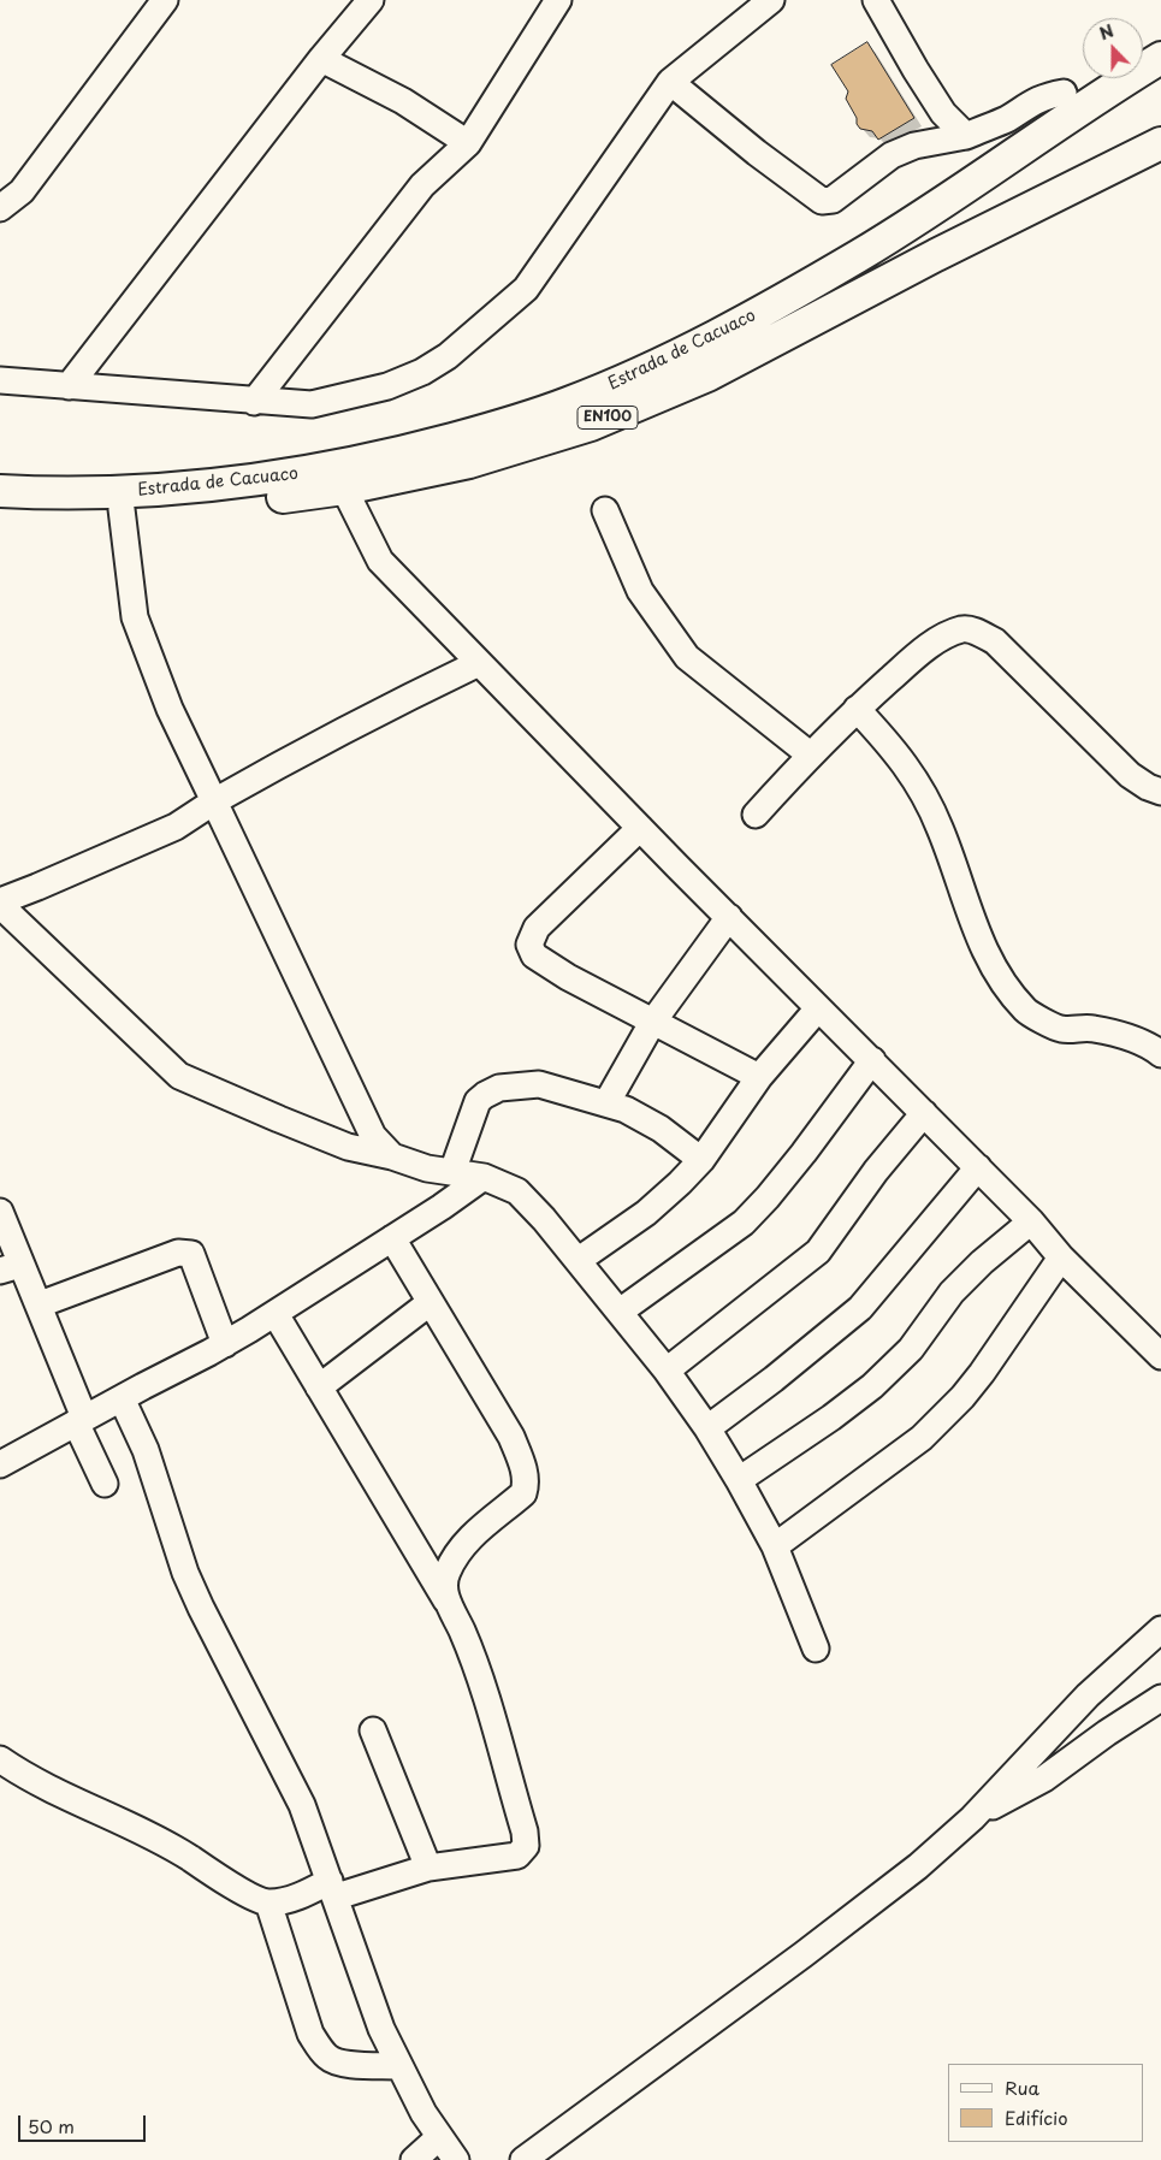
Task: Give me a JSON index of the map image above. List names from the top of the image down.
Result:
{
  "streets": {
    "main road": ["Estrada de Cacuaco", "EN100"]
  },
  "legend": ["Rua", "Edifício"],
  "scale_bar": "50 m",
  "north": "top"
}
